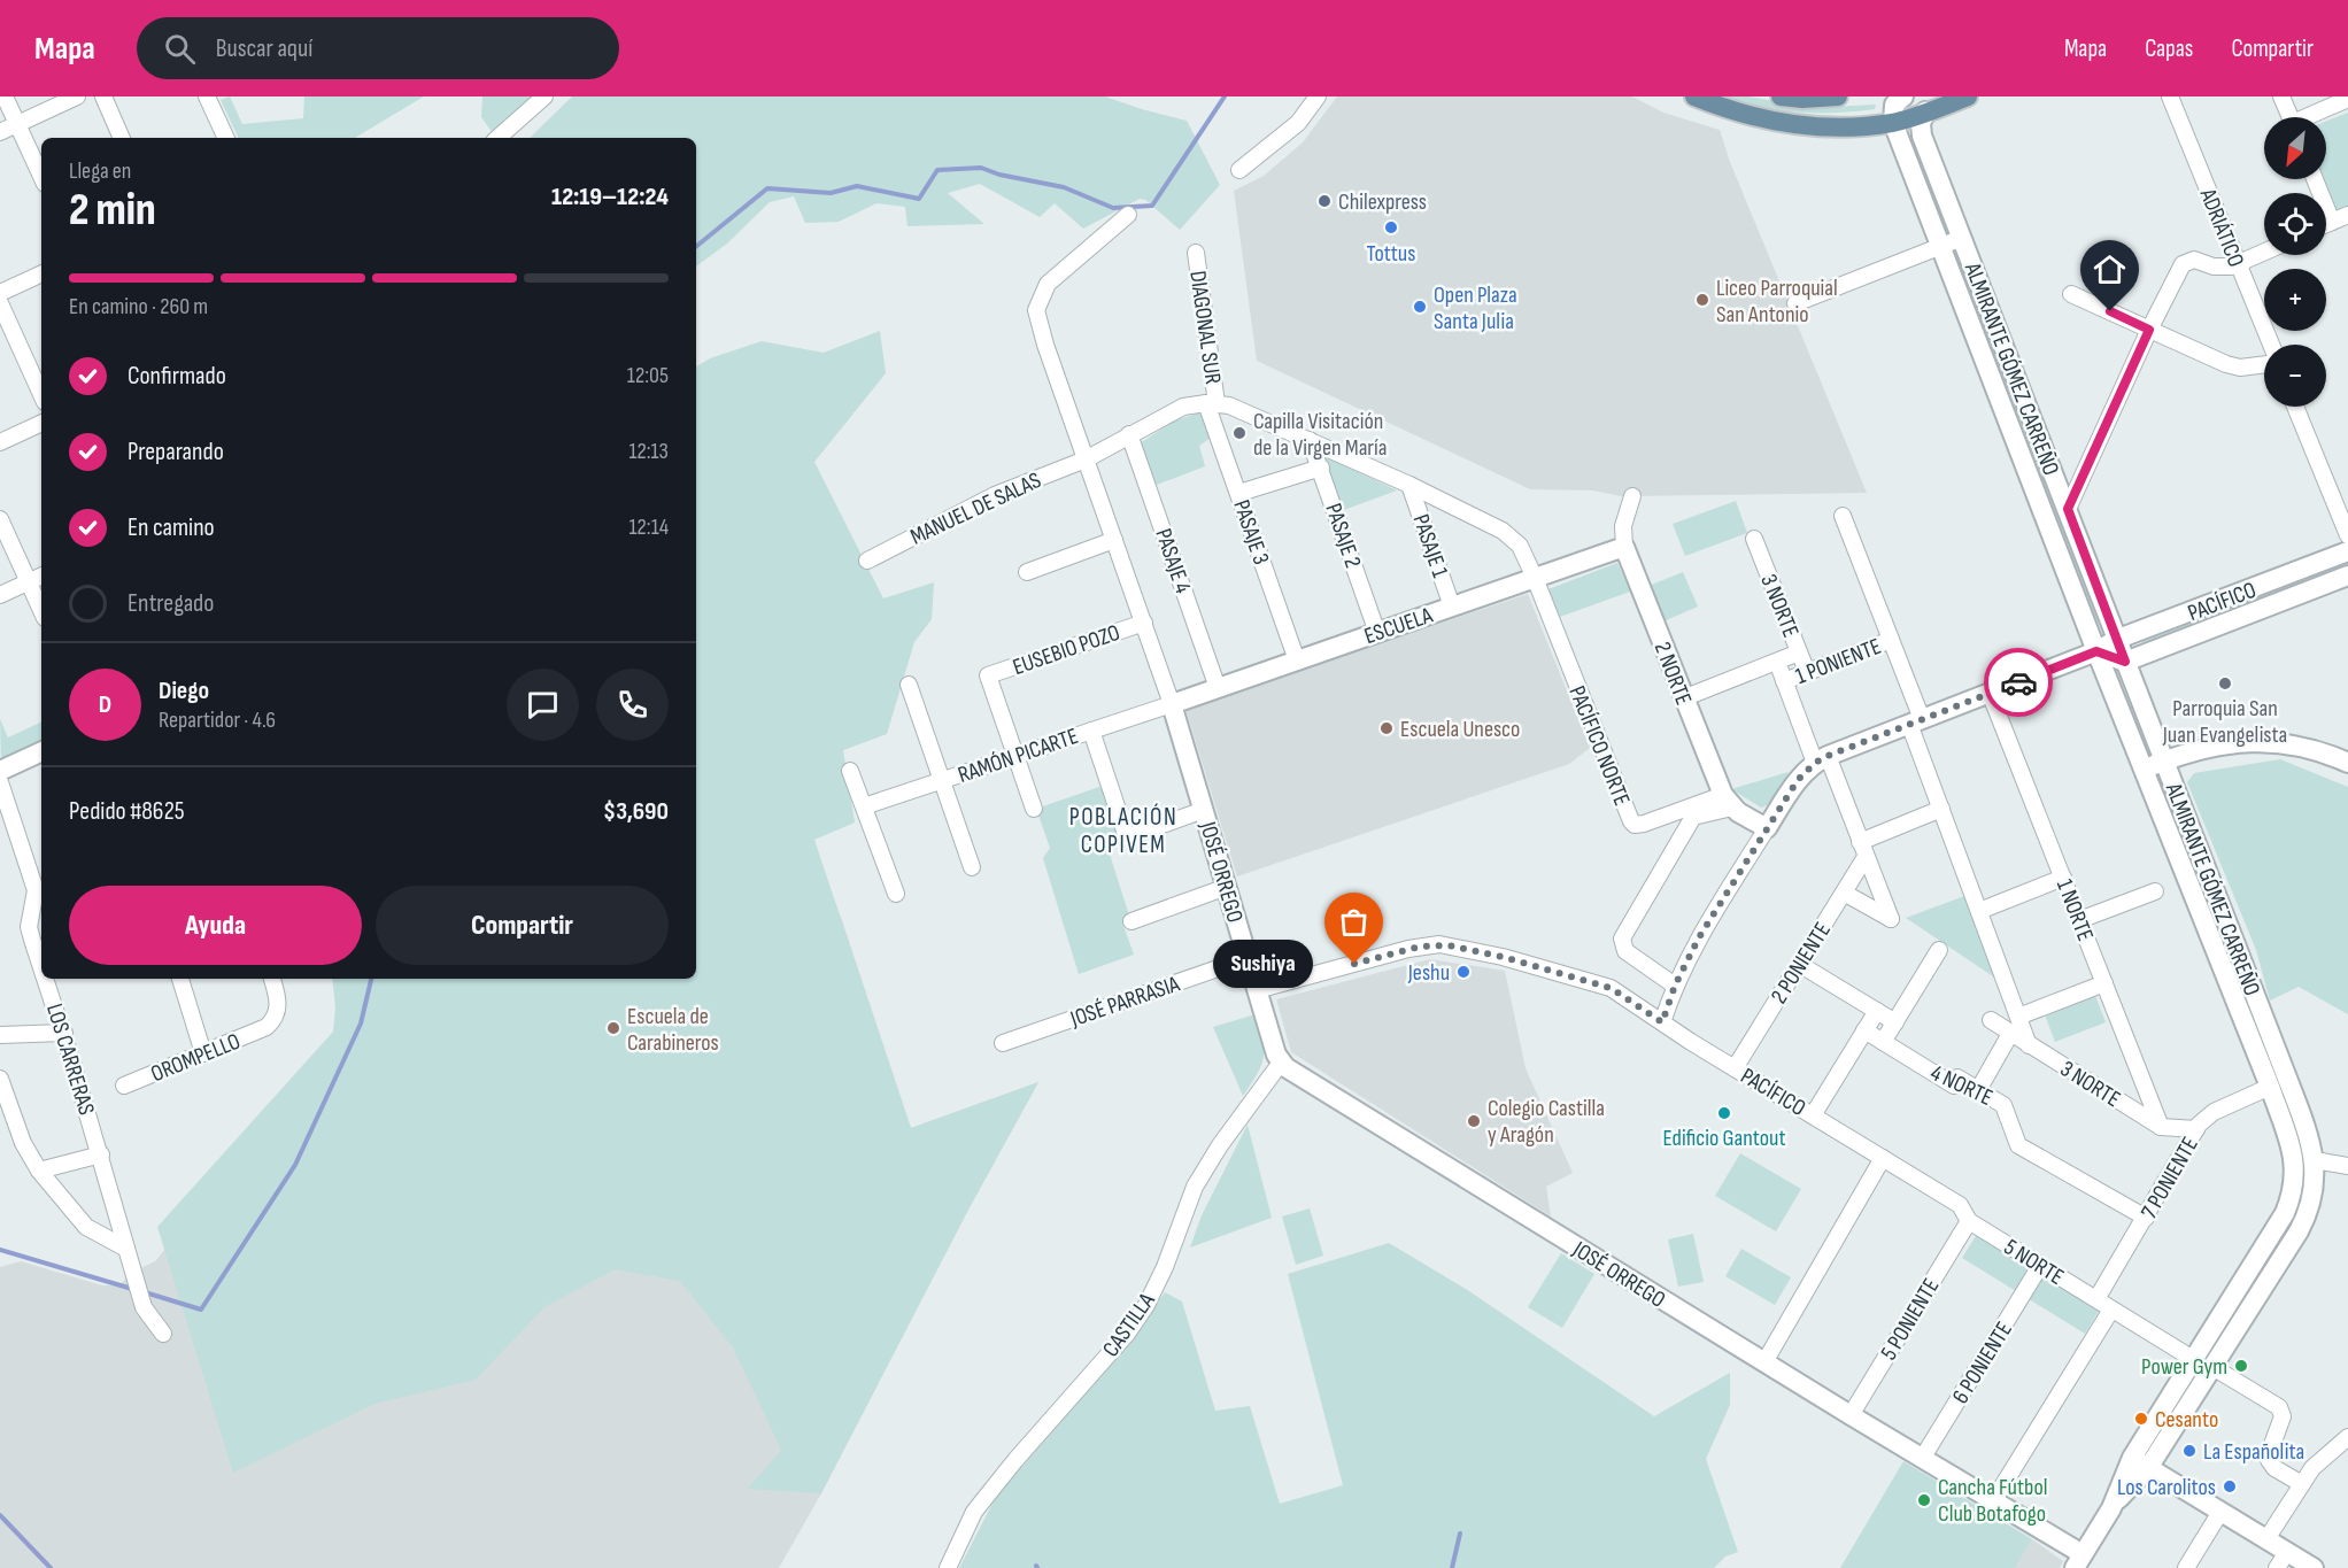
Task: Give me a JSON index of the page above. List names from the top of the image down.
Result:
{
  "streets": {
    "street": [
      "ADRIÁTICO",
      "DIAGONAL SUR",
      "ALMIRANTE GÓMEZ CARREÑO",
      "MANUEL DE SALAS",
      "PASAJE 3",
      "PASAJE 2",
      "PASAJE 1",
      "PASAJE 4",
      "PACÍFICO",
      "3 NORTE",
      "ESCUELA",
      "EUSEBIO POZO",
      "1 PONIENTE",
      "2 NORTE",
      "PACÍFICO NORTE",
      "RAMÓN PICARTE",
      "JOSÉ ORREGO",
      "1 NORTE",
      "2 PONIENTE",
      "JOSÉ PARRASIA",
      "OROMPELLO",
      "LOS CARRERAS",
      "4 NORTE",
      "7 PONIENTE",
      "5 NORTE",
      "5 PONIENTE",
      "CASTILLA",
      "6 PONIENTE"
    ]
  },
  "crossings": [
    ["DIAGONAL SUR", "MANUEL DE SALAS"],
    ["DIAGONAL SUR", "PASAJE 3"],
    ["DIAGONAL SUR", "PASAJE 2"],
    ["DIAGONAL SUR", "PASAJE 1"],
    ["DIAGONAL SUR", "PASAJE 4"],
    ["DIAGONAL SUR", "ESCUELA"],
    ["DIAGONAL SUR", "PACÍFICO NORTE"],
    ["DIAGONAL SUR", "JOSÉ ORREGO"],
    ["ALMIRANTE GÓMEZ CARREÑO", "PACÍFICO"],
    ["ALMIRANTE GÓMEZ CARREÑO", "7 PONIENTE"],
    ["ALMIRANTE GÓMEZ CARREÑO", "5 NORTE"],
    ["MANUEL DE SALAS", "JOSÉ ORREGO"],
    ["PASAJE 3", "ESCUELA"],
    ["PASAJE 2", "ESCUELA"],
    ["PASAJE 1", "ESCUELA"],
    ["PASAJE 4", "ESCUELA"],
    ["PACÍFICO", "3 NORTE"],
    ["PACÍFICO", "1 NORTE"],
    ["PACÍFICO", "2 PONIENTE"],
    ["PACÍFICO", "5 NORTE"],
    ["3 NORTE", "1 PONIENTE"],
    ["3 NORTE", "1 NORTE"],
    ["3 NORTE", "2 PONIENTE"],
    ["3 NORTE", "7 PONIENTE"],
    ["ESCUELA", "2 NORTE"],
    ["ESCUELA", "PACÍFICO NORTE"],
    ["ESCUELA", "RAMÓN PICARTE"],
    ["ESCUELA", "JOSÉ ORREGO"],
    ["EUSEBIO POZO", "RAMÓN PICARTE"],
    ["EUSEBIO POZO", "JOSÉ ORREGO"],
    ["1 PONIENTE", "2 NORTE"],
    ["2 NORTE", "PACÍFICO NORTE"],
    ["RAMÓN PICARTE", "JOSÉ ORREGO"],
    ["JOSÉ ORREGO", "JOSÉ PARRASIA"],
    ["JOSÉ ORREGO", "CASTILLA"],
    ["4 NORTE", "7 PONIENTE"],
    ["7 PONIENTE", "5 NORTE"],
    ["5 NORTE", "5 PONIENTE"],
    ["5 NORTE", "6 PONIENTE"]
  ],
  "districts": ["POBLACIÓN COPIVEM"],
  "places": [
    "Chilexpress",
    "Tottus",
    "Liceo Parroquial San Antonio",
    "Open Plaza Santa Julia",
    "Capilla Visitación de la Virgen María",
    "Parroquia San Juan Evangelista",
    "Escuela Unesco",
    "Sushiya",
    "Jeshu",
    "Escuela de Carabineros",
    "Edificio Gantout",
    "Colegio Castilla y Aragón",
    "Power Gym",
    "Cesanto",
    "La Españolita",
    "Los Carolitos",
    "Cancha Fútbol Club Botafogo"
  ],
  "north": "bottom left",
  "page": {
    "header": "Mapa",
    "search": "Buscar aquí",
    "nav": ["Mapa", "Capas", "Compartir"],
    "map_buttons": ["+", "−"],
    "heading": ["2 min", "Llega en", "12:19–12:24"],
    "panel": [
      "Diego",
      "Repartidor · 4.6",
      "Pedido #8625",
      "$3,690"
    ],
    "bar": "En camino · 260 m",
    "list": [
      ["Confirmado", "12:05"],
      ["Preparando", "12:13"],
      ["En camino", "12:14"],
      "Entregado"
    ],
    "round": "D",
    "buttons": ["Ayuda", "Compartir"],
    "bubble": "Sushiya"
  }
}
